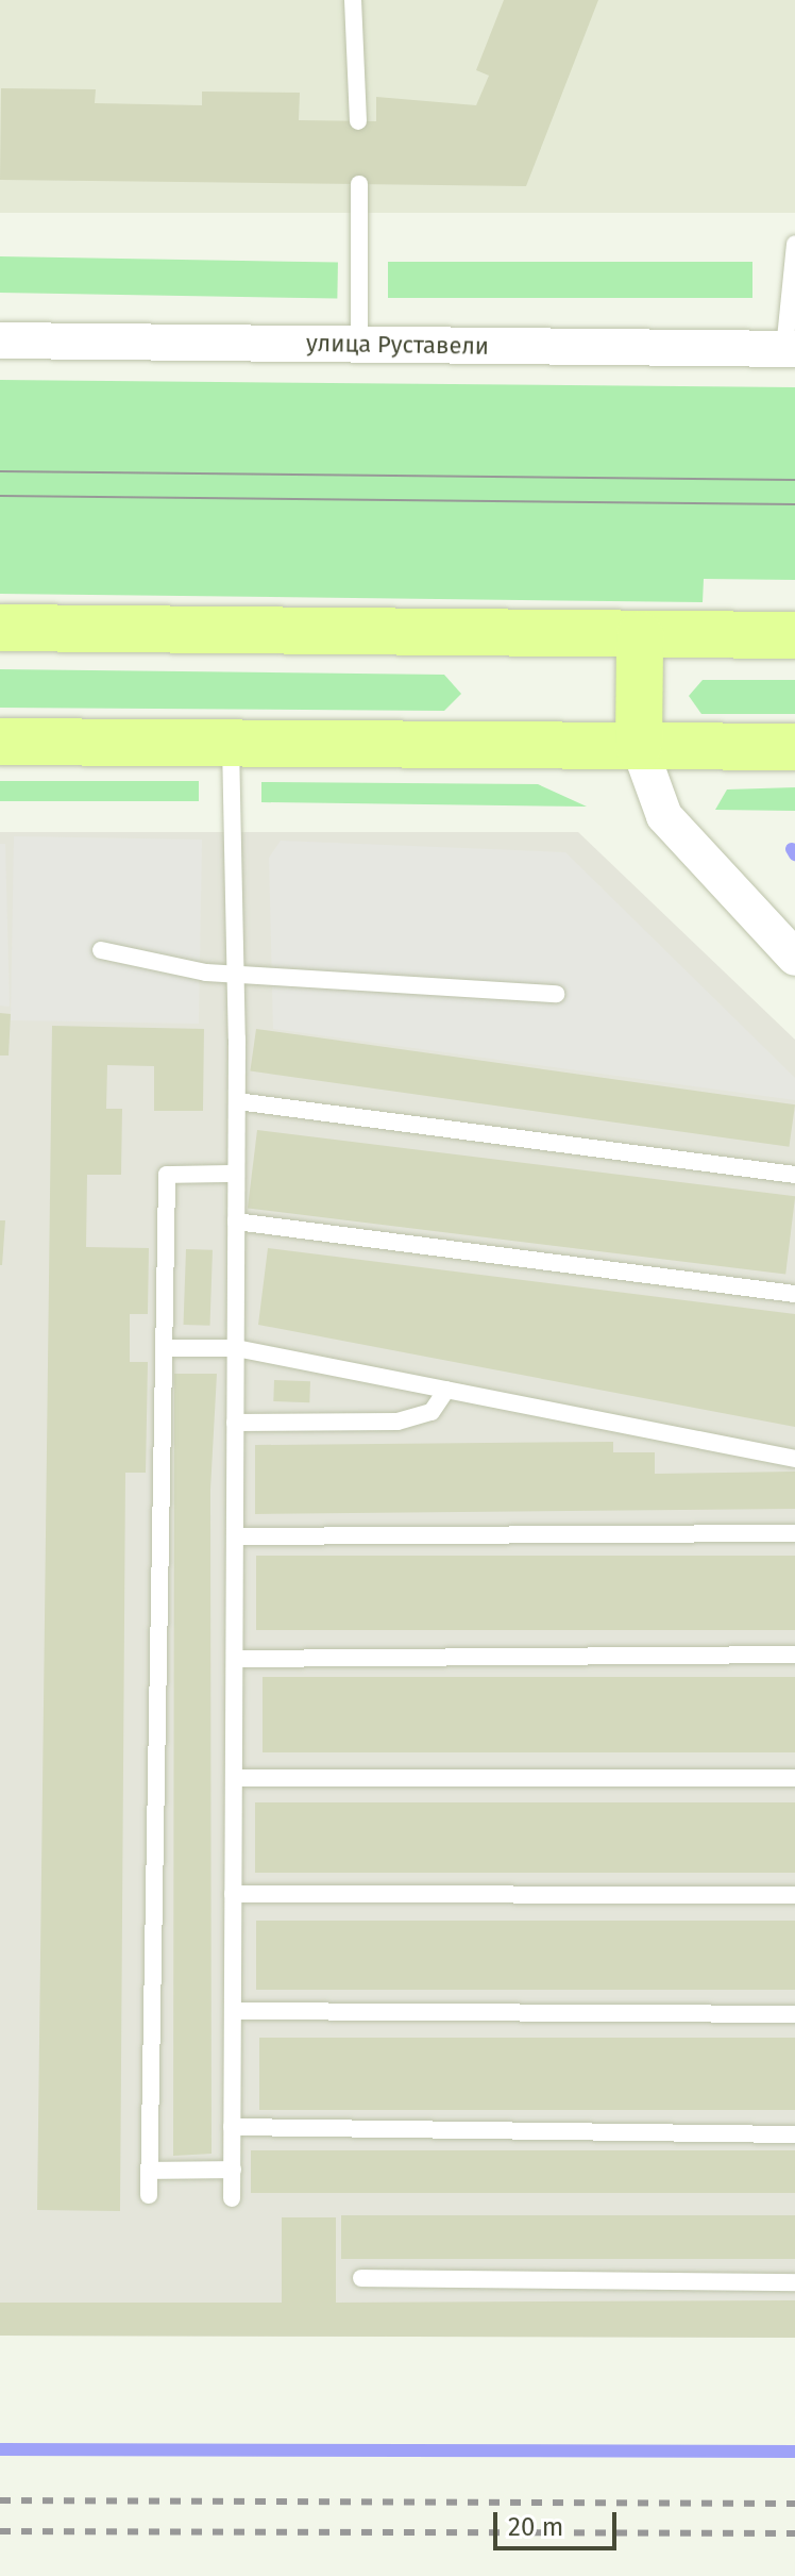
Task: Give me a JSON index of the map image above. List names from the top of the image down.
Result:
{
  "streets": {
    "street": ["улица Руставели"]
  },
  "scale_bar": "20 m"
}
